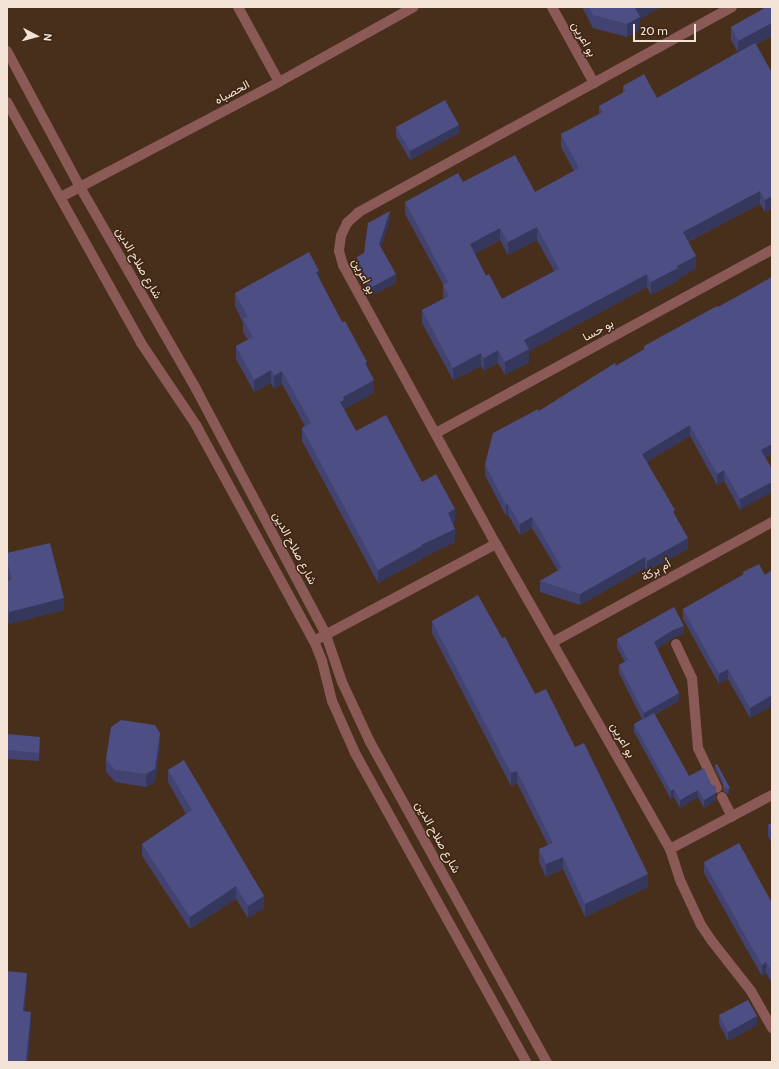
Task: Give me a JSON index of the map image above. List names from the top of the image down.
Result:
{
  "streets": {
    "street": [
      "بو اعرين",
      "الحصباه",
      "شارع صلاح الدين",
      "بو حسا",
      "أم بركة"
    ]
  },
  "crossings": [
    ["بو اعرين", "بو حسا"],
    ["بو اعرين", "أم بركة"],
    ["الحصباه", "شارع صلاح الدين"]
  ],
  "scale_bar": "20 m",
  "north": "right"
}
